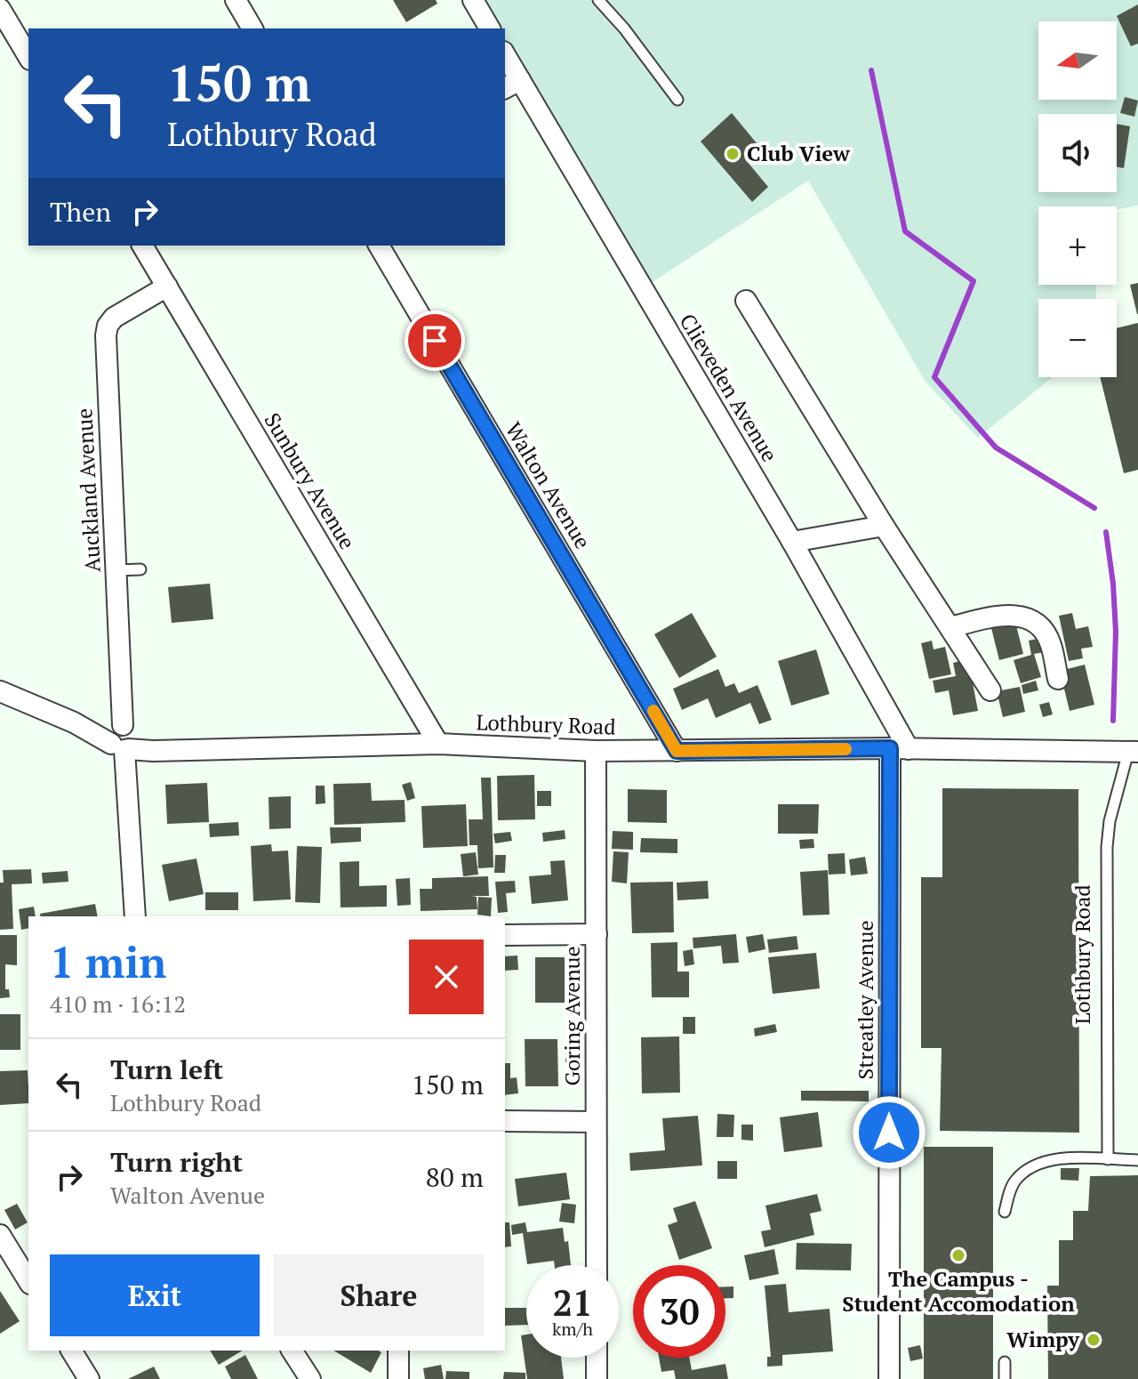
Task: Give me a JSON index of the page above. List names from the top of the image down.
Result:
{
  "streets": {
    "street": [
      "Clieveden Avenue",
      "Sunbury Avenue",
      "Walton Avenue",
      "Auckland Avenue",
      "Lothbury Road",
      "Streatley Avenue",
      "Goring Avenue"
    ]
  },
  "crossings": [
    ["Clieveden Avenue", "Lothbury Road"],
    ["Clieveden Avenue", "Streatley Avenue"],
    ["Sunbury Avenue", "Auckland Avenue"],
    ["Sunbury Avenue", "Lothbury Road"],
    ["Walton Avenue", "Lothbury Road"],
    ["Auckland Avenue", "Lothbury Road"],
    ["Lothbury Road", "Streatley Avenue"],
    ["Lothbury Road", "Goring Avenue"]
  ],
  "places": ["Club View", "The Campus - Student Accomodation", "Wimpy"],
  "north": "left",
  "page": {
    "map_buttons": ["+", "−"],
    "turn": ["150 m", "Lothbury Road"],
    "then": "Then",
    "heading": ["1 min", "410 m · 16:12"],
    "list": [
      {
        "name": "Turn left",
        "note": "Lothbury Road",
        "value": "150 m"
      },
      {
        "name": "Turn right",
        "note": "Walton Avenue",
        "value": "80 m"
      }
    ],
    "buttons": ["Exit", "Share"],
    "speed": "21 km/h",
    "limit": "30"
  }
}
